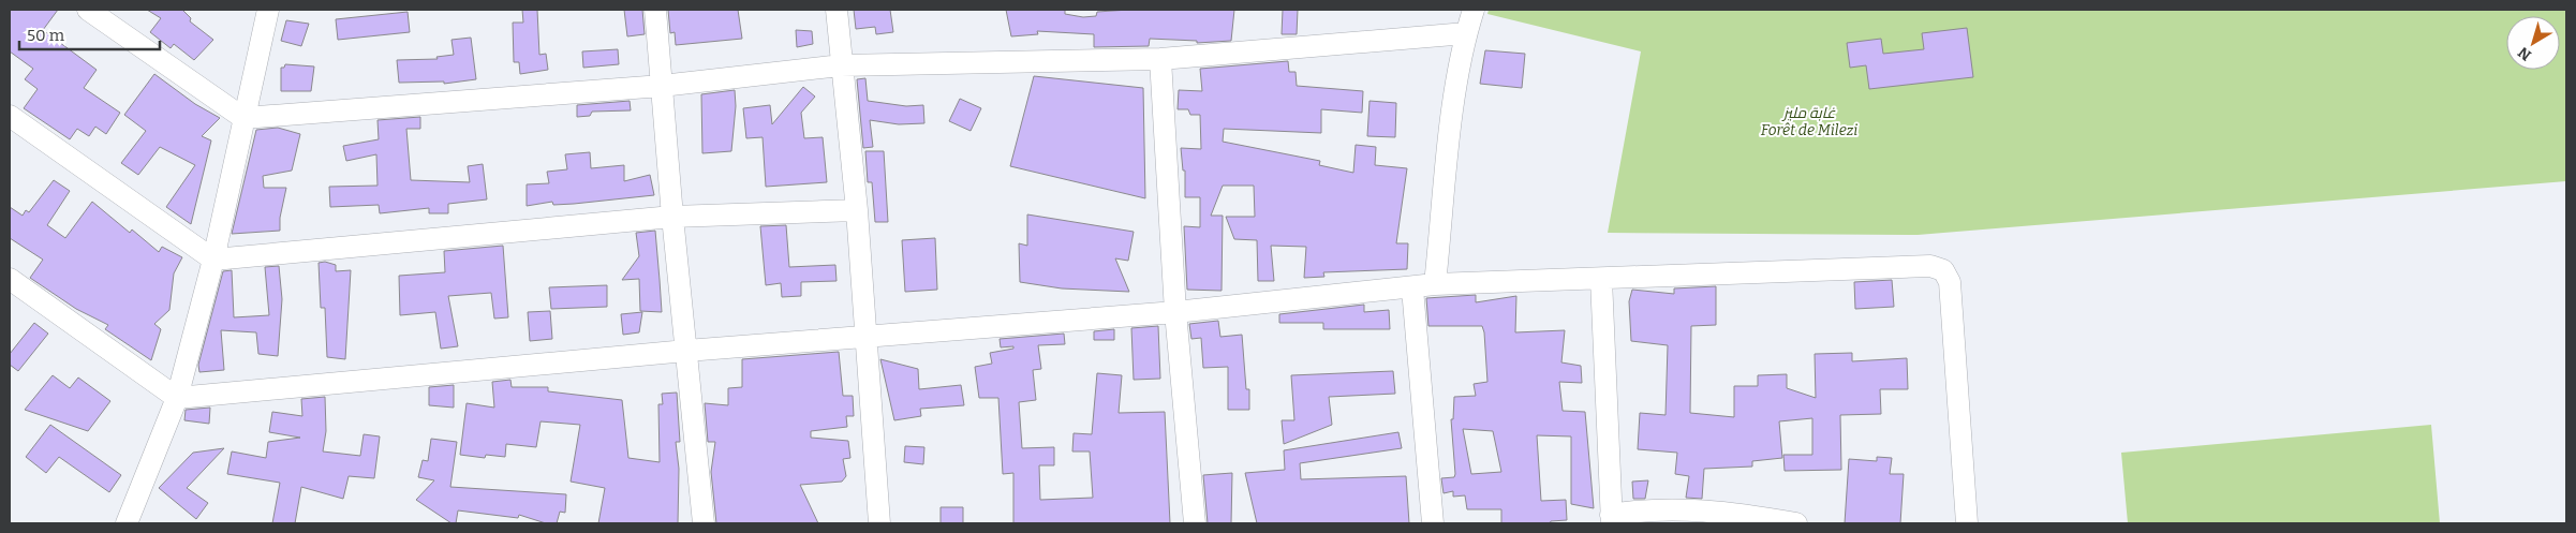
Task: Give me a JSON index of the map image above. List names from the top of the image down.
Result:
{
  "parks": ["غابة مليز Forêt de Milezi"],
  "scale_bar": "50 m",
  "north": "bottom left"
}
